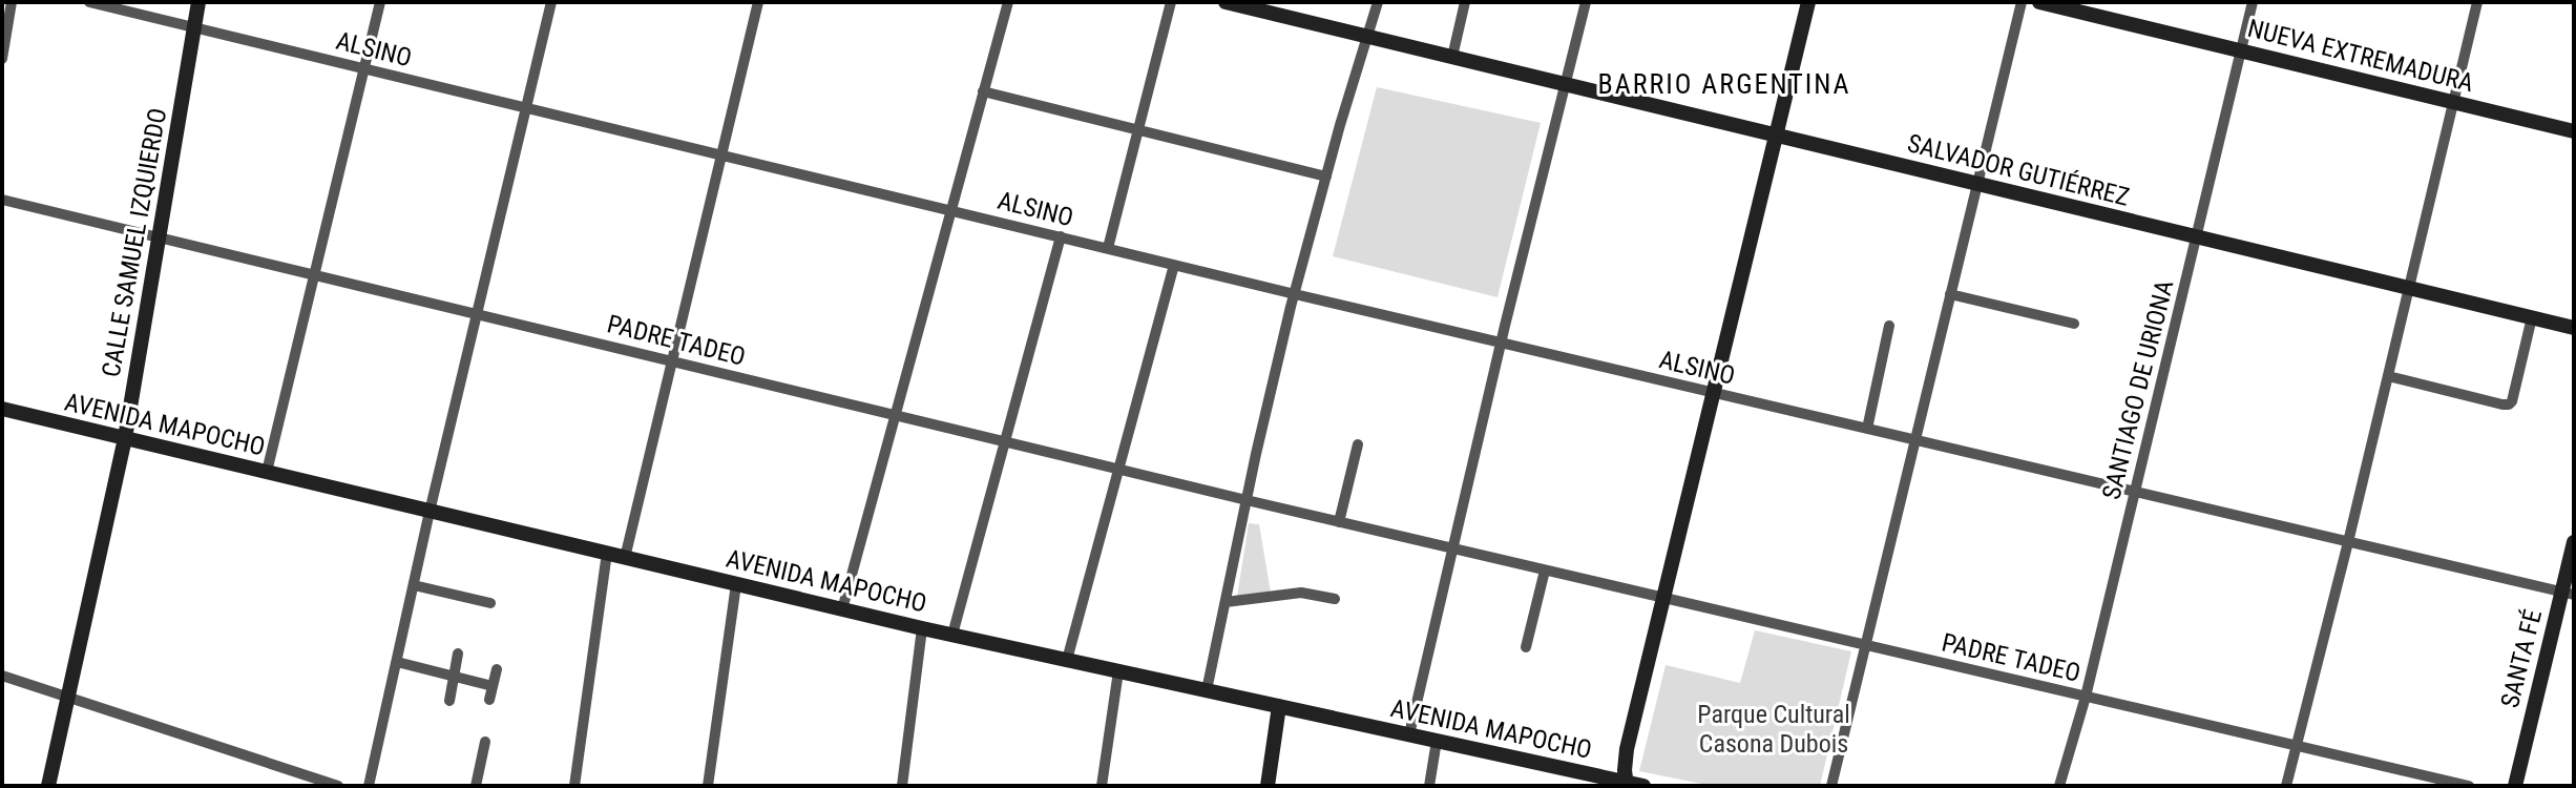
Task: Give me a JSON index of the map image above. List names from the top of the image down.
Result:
{
  "streets": {
    "main road": [
      "NUEVA EXTREMADURA",
      "SALVADOR GUTIÉRREZ",
      "CALLE SAMUEL IZQUIERDO",
      "AVENIDA MAPOCHO",
      "SANTA FÉ"
    ],
    "street": ["ALSINO", "PADRE TADEO", "SANTIAGO DE URIONA"]
  },
  "crossings": [
    ["ALSINO", "CALLE SAMUEL IZQUIERDO"],
    ["ALSINO", "SANTIAGO DE URIONA"],
    ["ALSINO", "SANTA FÉ"],
    ["NUEVA EXTREMADURA", "SANTIAGO DE URIONA"],
    ["SALVADOR GUTIÉRREZ", "SANTIAGO DE URIONA"],
    ["CALLE SAMUEL IZQUIERDO", "PADRE TADEO"],
    ["CALLE SAMUEL IZQUIERDO", "AVENIDA MAPOCHO"],
    ["PADRE TADEO", "SANTIAGO DE URIONA"]
  ],
  "districts": ["BARRIO ARGENTINA"],
  "parks": ["Parque Cultural Casona Dubois"]
}
